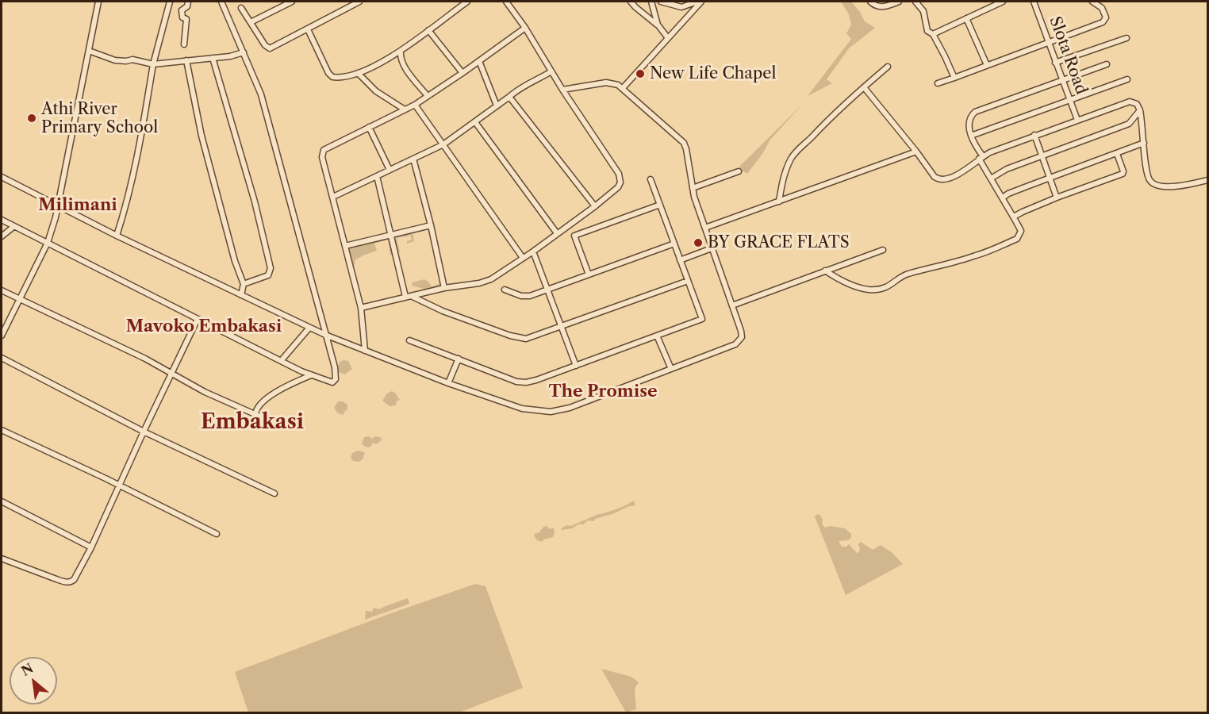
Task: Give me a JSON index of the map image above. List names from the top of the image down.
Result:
{
  "streets": {
    "street": ["Slota Road"]
  },
  "districts": [
    "Milimani",
    "Mavoko Embakasi",
    "The Promise",
    "Embakasi"
  ],
  "places": ["New Life Chapel", "Athi River Primary School", "BY GRACE FLATS"],
  "north": "top left"
}
